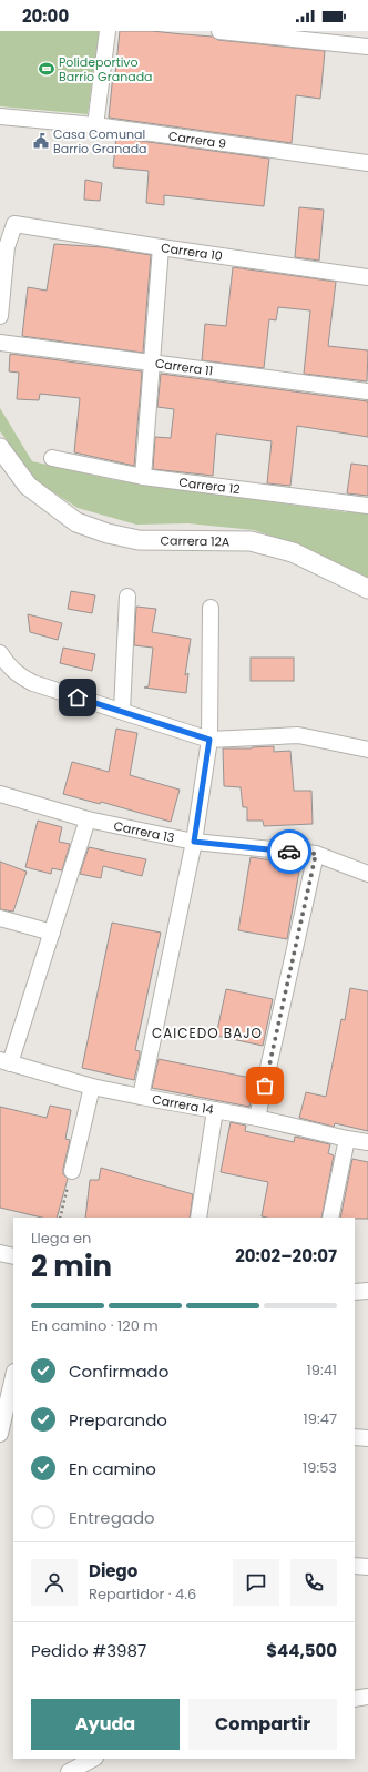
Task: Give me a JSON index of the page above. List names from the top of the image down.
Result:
{
  "streets": {
    "street": [
      "Carrera 9",
      "Carrera 10",
      "Carrera 11",
      "Carrera 12",
      "Carrera 12A",
      "Carrera 13",
      "Carrera 14"
    ]
  },
  "districts": ["CAICEDO BAJO"],
  "places": {
    "sports": ["Polideportivo Barrio Granada"],
    "public building": ["Casa Comunal Barrio Granada"]
  },
  "page": {
    "status": "20:00",
    "heading": ["2 min", "Llega en", "20:02–20:07"],
    "panel": [
      "Diego",
      "Repartidor · 4.6",
      "Pedido #3987",
      "$44,500"
    ],
    "bar": "En camino · 120 m",
    "list": [
      ["Confirmado", "19:41"],
      ["Preparando", "19:47"],
      ["En camino", "19:53"],
      "Entregado"
    ],
    "buttons": ["Ayuda", "Compartir"]
  }
}
